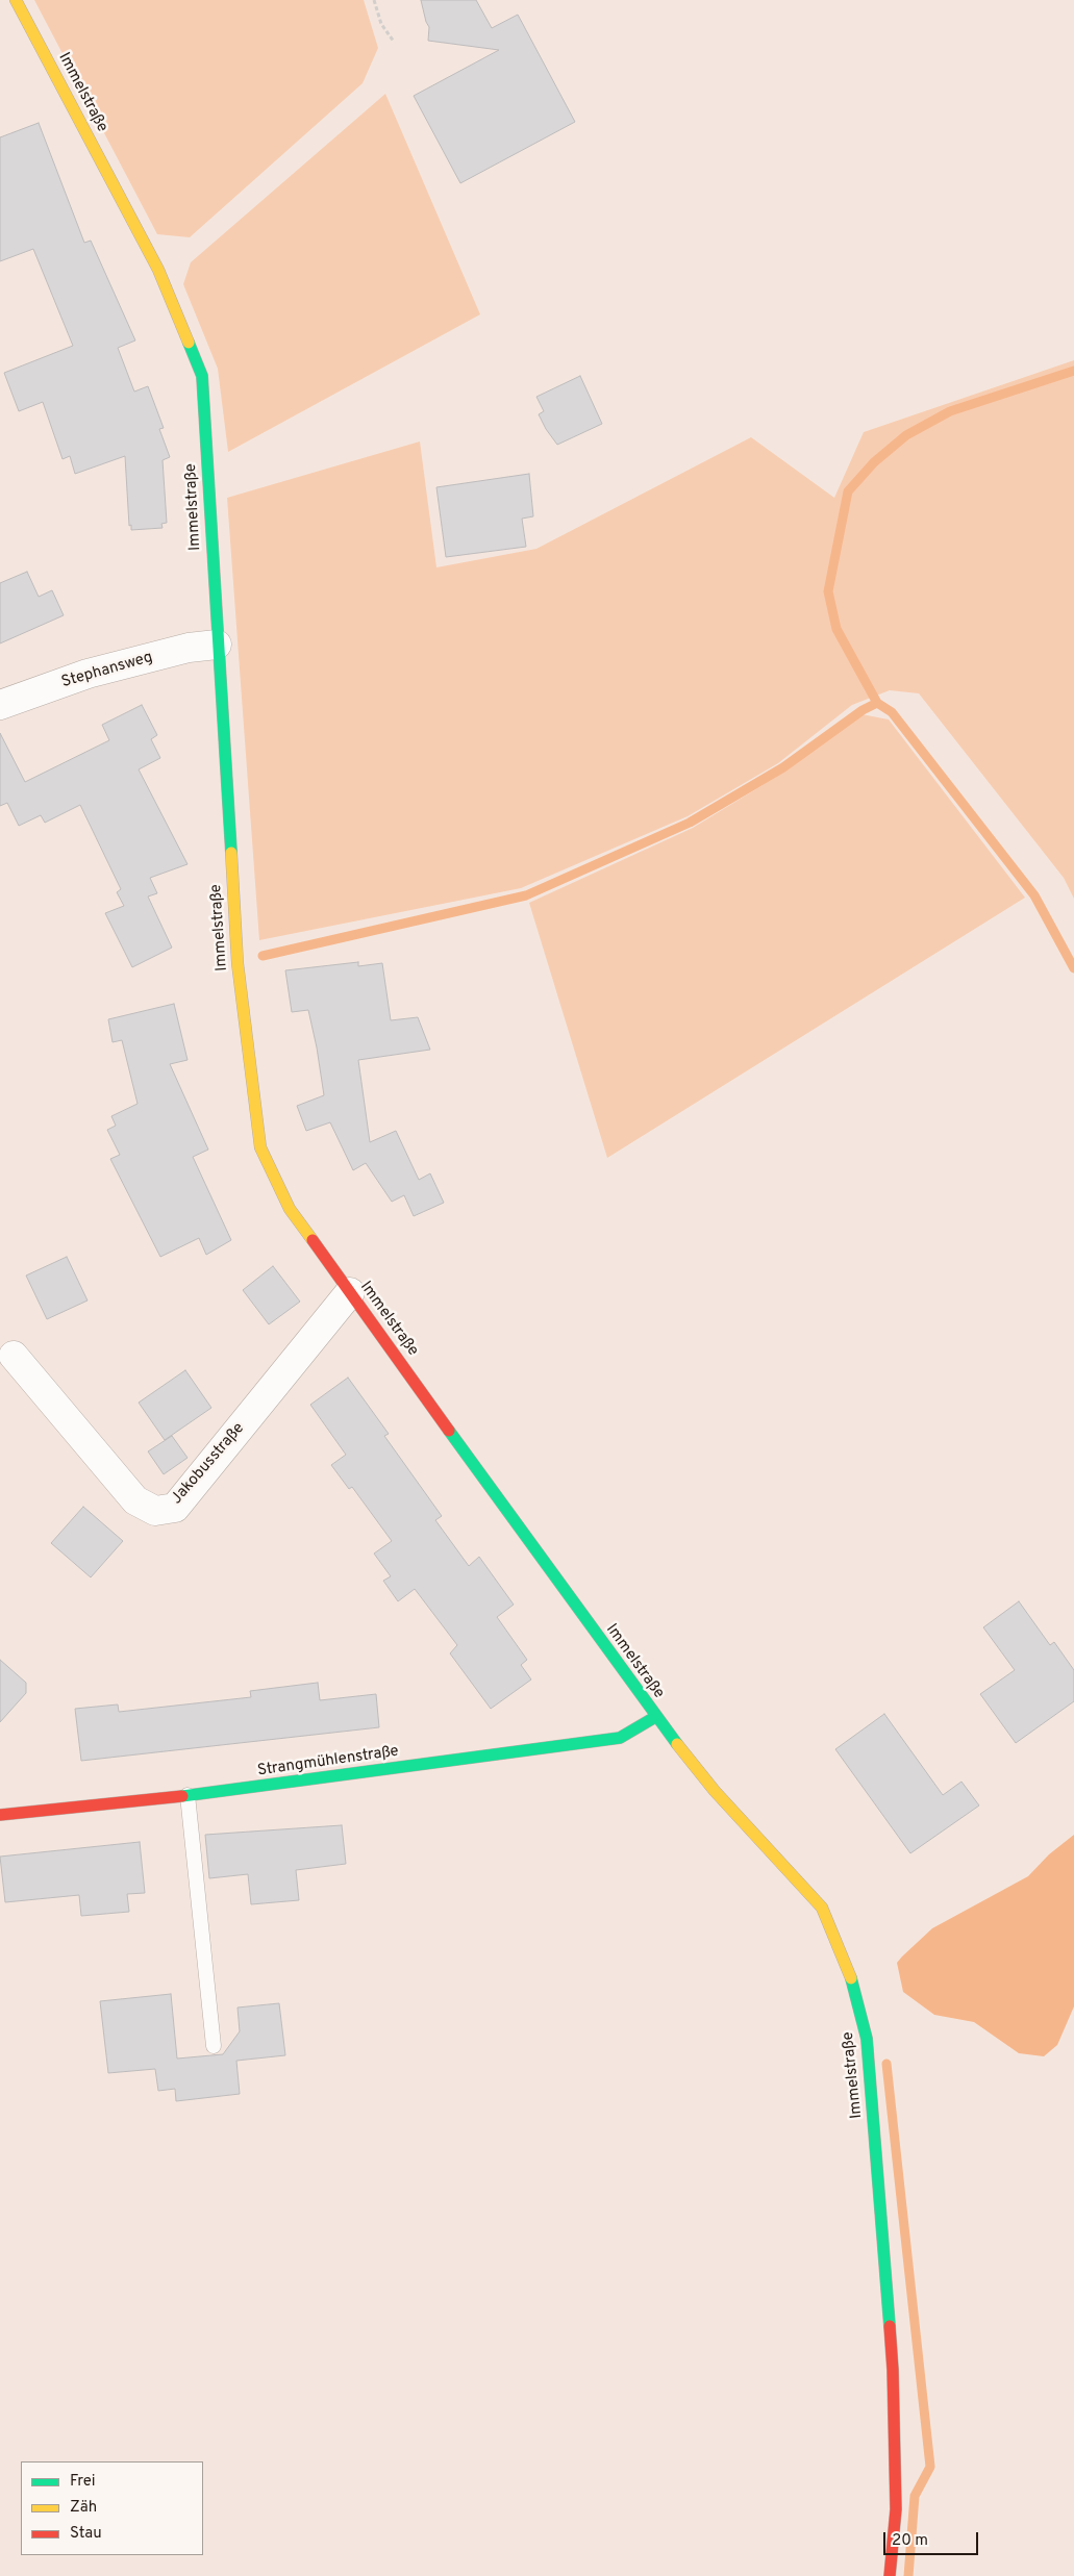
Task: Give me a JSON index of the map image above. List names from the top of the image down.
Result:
{
  "streets": {
    "street": [
      "Immelstraße",
      "Stephansweg",
      "Jakobusstraße",
      "Strangmühlenstraße"
    ]
  },
  "crossings": [
    ["Immelstraße", "Stephansweg"],
    ["Immelstraße", "Jakobusstraße"],
    ["Immelstraße", "Strangmühlenstraße"]
  ],
  "legend": ["Frei", "Zäh", "Stau"],
  "scale_bar": "20 m"
}
